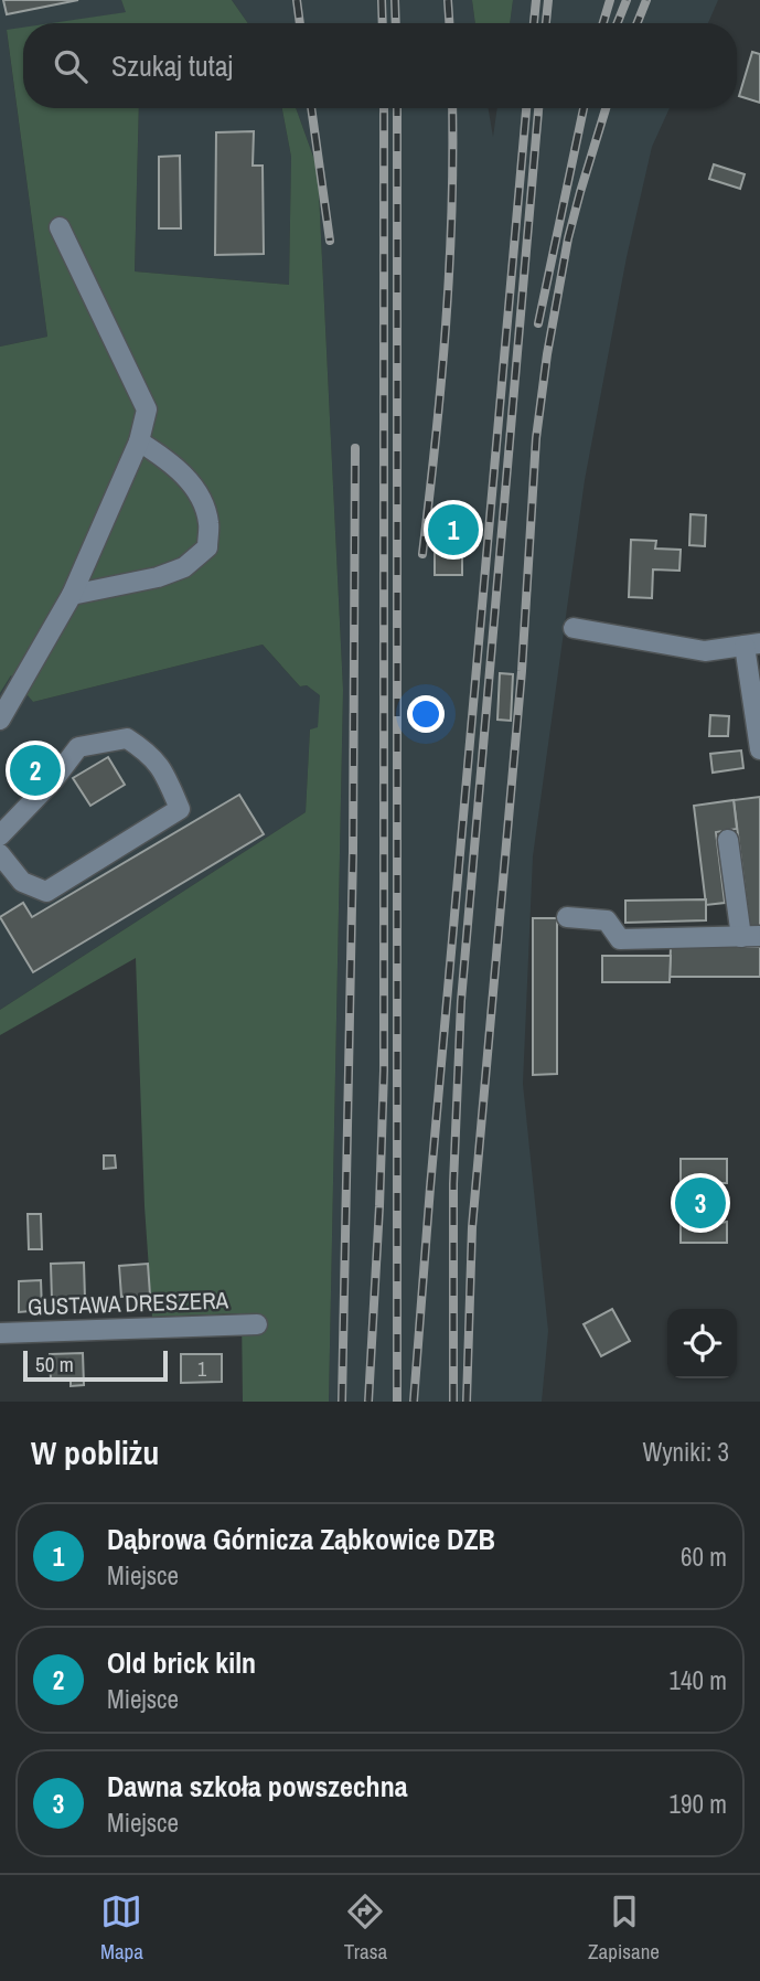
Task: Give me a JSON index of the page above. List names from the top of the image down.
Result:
{
  "streets": {
    "street": ["GUSTAWA DRESZERA"]
  },
  "house_numbers": ["1"],
  "scale_bar": "50 m",
  "page": {
    "search": "Szukaj tutaj",
    "pins": ["1", "2", "3"],
    "scale": "50 m",
    "heading": ["W pobliżu", "Wyniki: 3"],
    "list": [
      {
        "mark": "1",
        "name": "Dąbrowa Górnicza Ząbkowice DZB",
        "note": "Miejsce",
        "value": "60 m"
      },
      {
        "mark": "2",
        "name": "Old brick kiln",
        "note": "Miejsce",
        "value": "140 m"
      },
      {
        "mark": "3",
        "name": "Dawna szkoła powszechna",
        "note": "Miejsce",
        "value": "190 m"
      }
    ],
    "nav": ["Mapa", "Trasa", "Zapisane"]
  }
}
